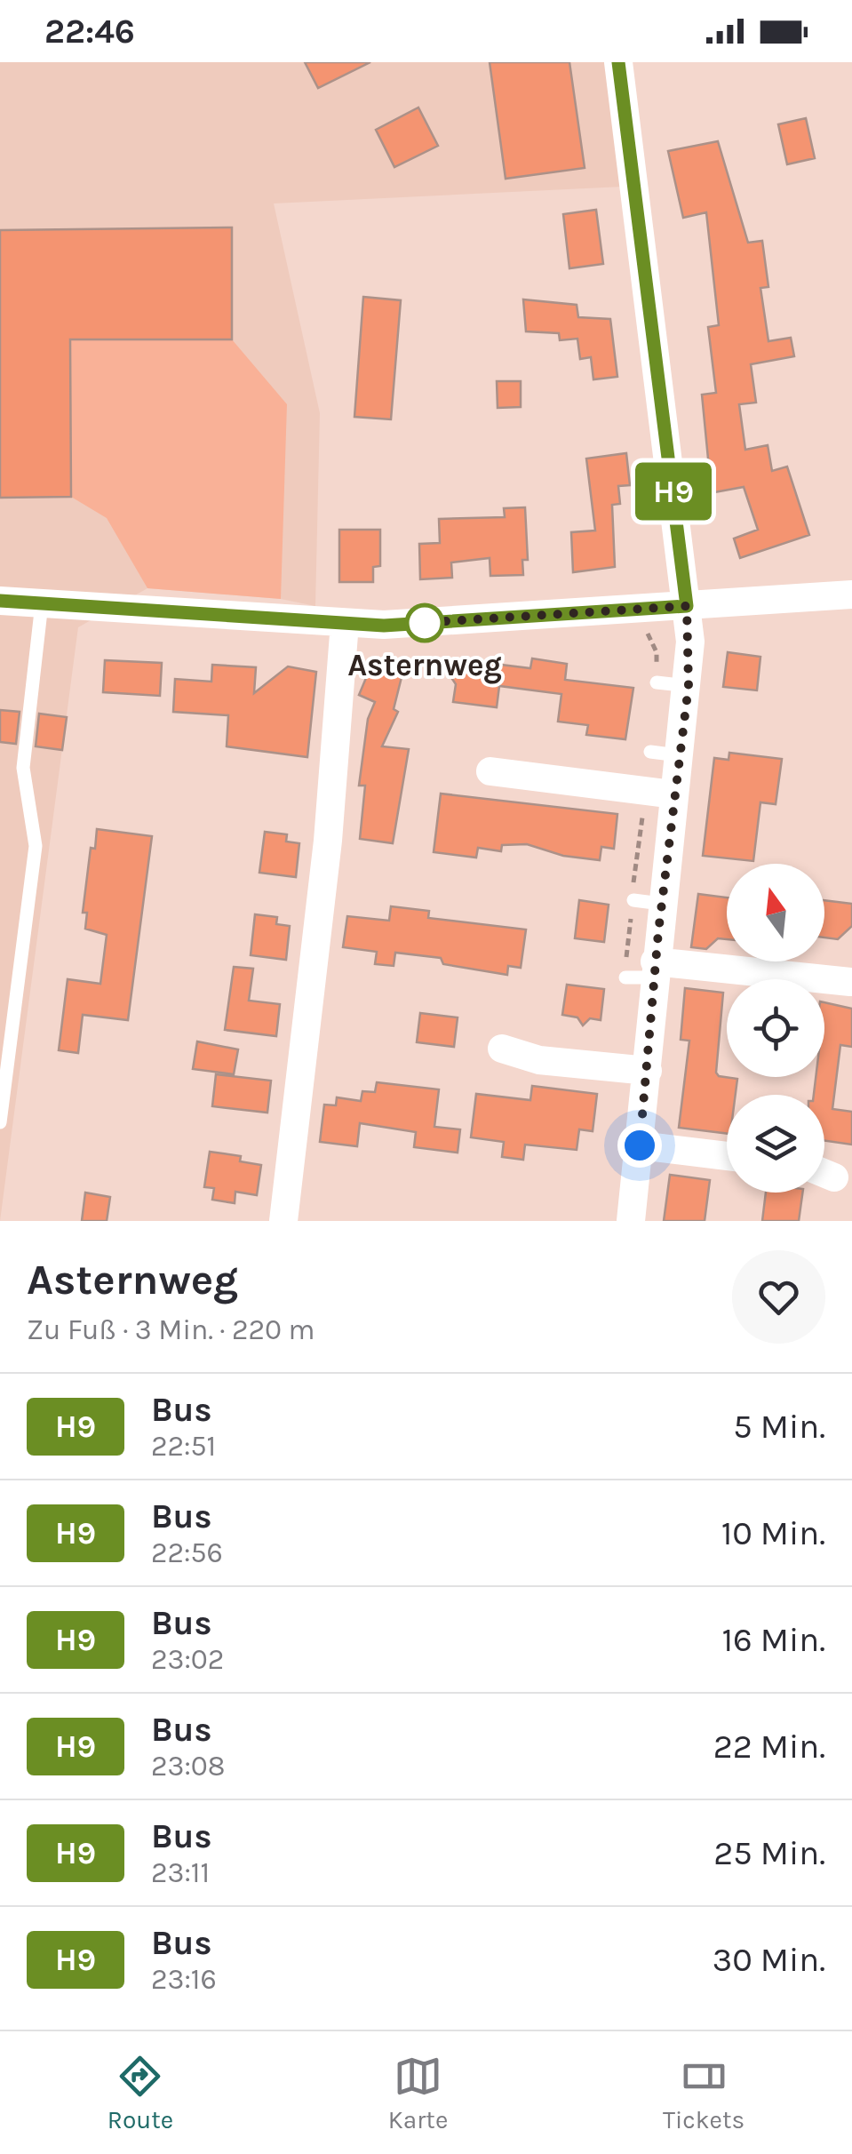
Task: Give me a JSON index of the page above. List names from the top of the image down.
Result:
{
  "places": ["Asternweg"],
  "lines": ["bus line H9"],
  "north": "top",
  "page": {
    "status": "22:46",
    "on_map": "H9",
    "heading": ["Asternweg", "Zu Fuß · 3 Min. · 220 m"],
    "list": [
      {
        "mark": "H9",
        "name": "Bus",
        "note": "22:51",
        "value": "5 Min."
      },
      {
        "mark": "H9",
        "name": "Bus",
        "note": "22:56",
        "value": "10 Min."
      },
      {
        "mark": "H9",
        "name": "Bus",
        "note": "23:02",
        "value": "16 Min."
      },
      {
        "mark": "H9",
        "name": "Bus",
        "note": "23:08",
        "value": "22 Min."
      },
      {
        "mark": "H9",
        "name": "Bus",
        "note": "23:11",
        "value": "25 Min."
      },
      {
        "mark": "H9",
        "name": "Bus",
        "note": "23:16",
        "value": "30 Min."
      }
    ],
    "tabs": ["Route", "Karte", "Tickets"]
  }
}
